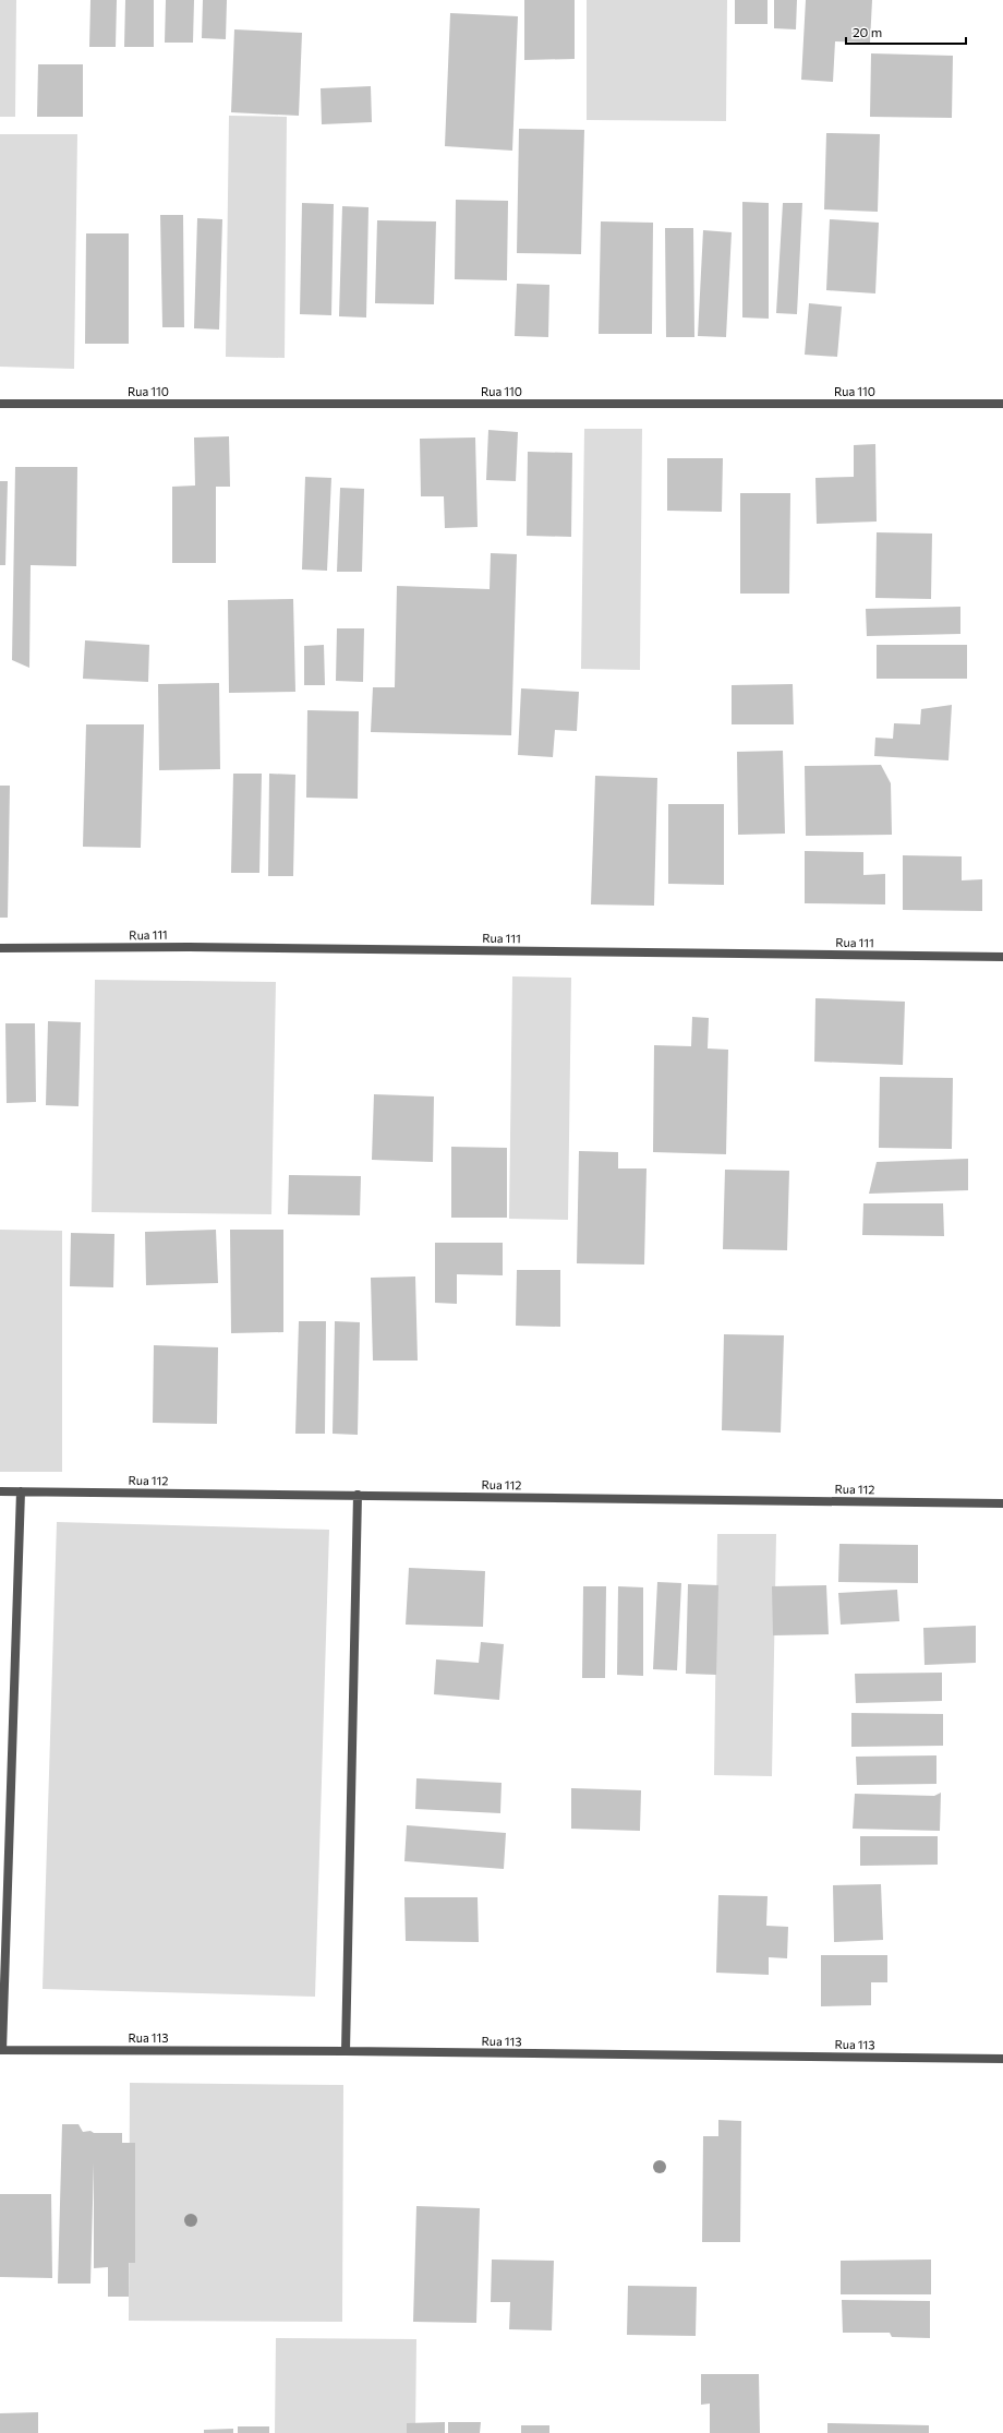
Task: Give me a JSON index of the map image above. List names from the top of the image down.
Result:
{
  "streets": {
    "street": [
      "Rua 110",
      "Rua 111",
      "Rua 112",
      "Rua 113"
    ]
  },
  "scale_bar": "20 m"
}
